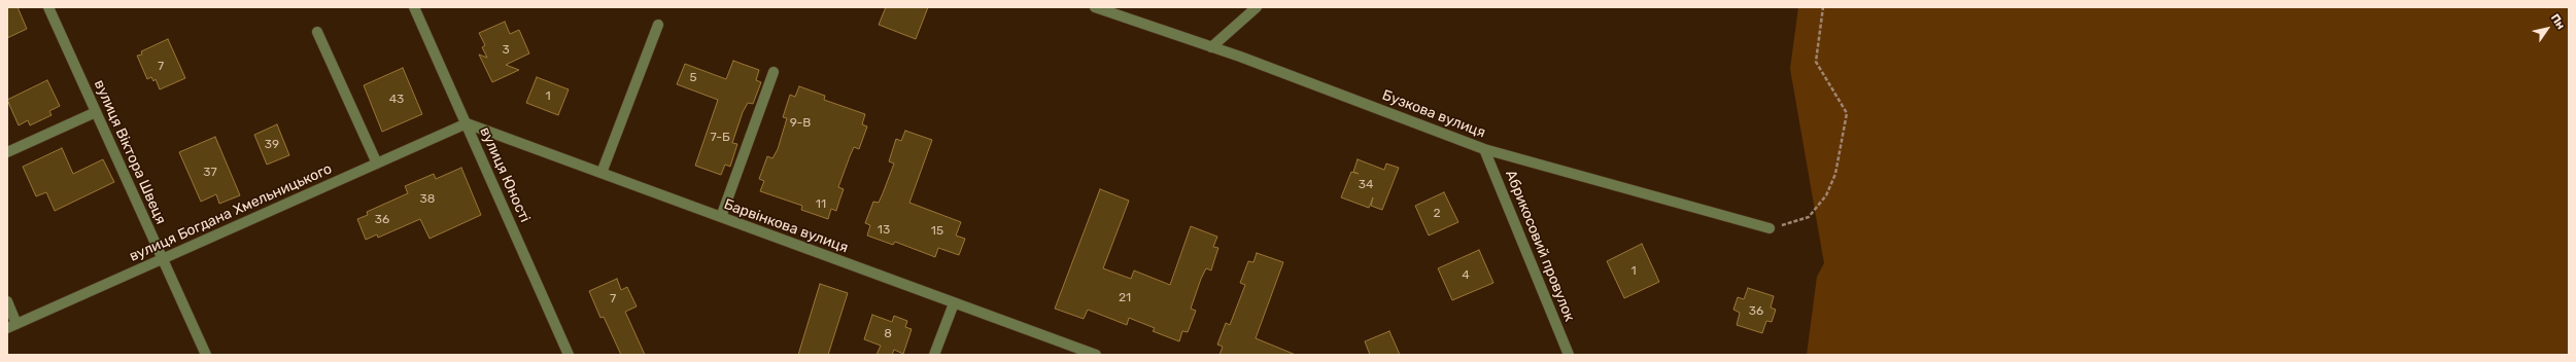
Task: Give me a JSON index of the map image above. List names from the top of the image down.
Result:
{
  "streets": {
    "street": [
      "Бузкова вулиця",
      "вулиця Віктора Швеця",
      "вулиця Юності",
      "вулиця Богдана Хмельницького",
      "Барвінкова вулиця",
      "Абрикосовий провулок"
    ]
  },
  "crossings": [
    ["Бузкова вулиця", "Абрикосовий провулок"],
    ["вулиця Віктора Швеця", "вулиця Богдана Хмельницького"],
    ["вулиця Юності", "вулиця Богдана Хмельницького"],
    ["вулиця Юності", "Барвінкова вулиця"],
    ["вулиця Богдана Хмельницького", "Барвінкова вулиця"]
  ],
  "house_numbers": [
    "3",
    "7",
    "5",
    "1",
    "43",
    "9-В",
    "7-Б",
    "39",
    "37",
    "34",
    "38",
    "11",
    "2",
    "36",
    "13",
    "15",
    "1",
    "4",
    "21",
    "7",
    "36",
    "8"
  ],
  "north": "top right"
}
